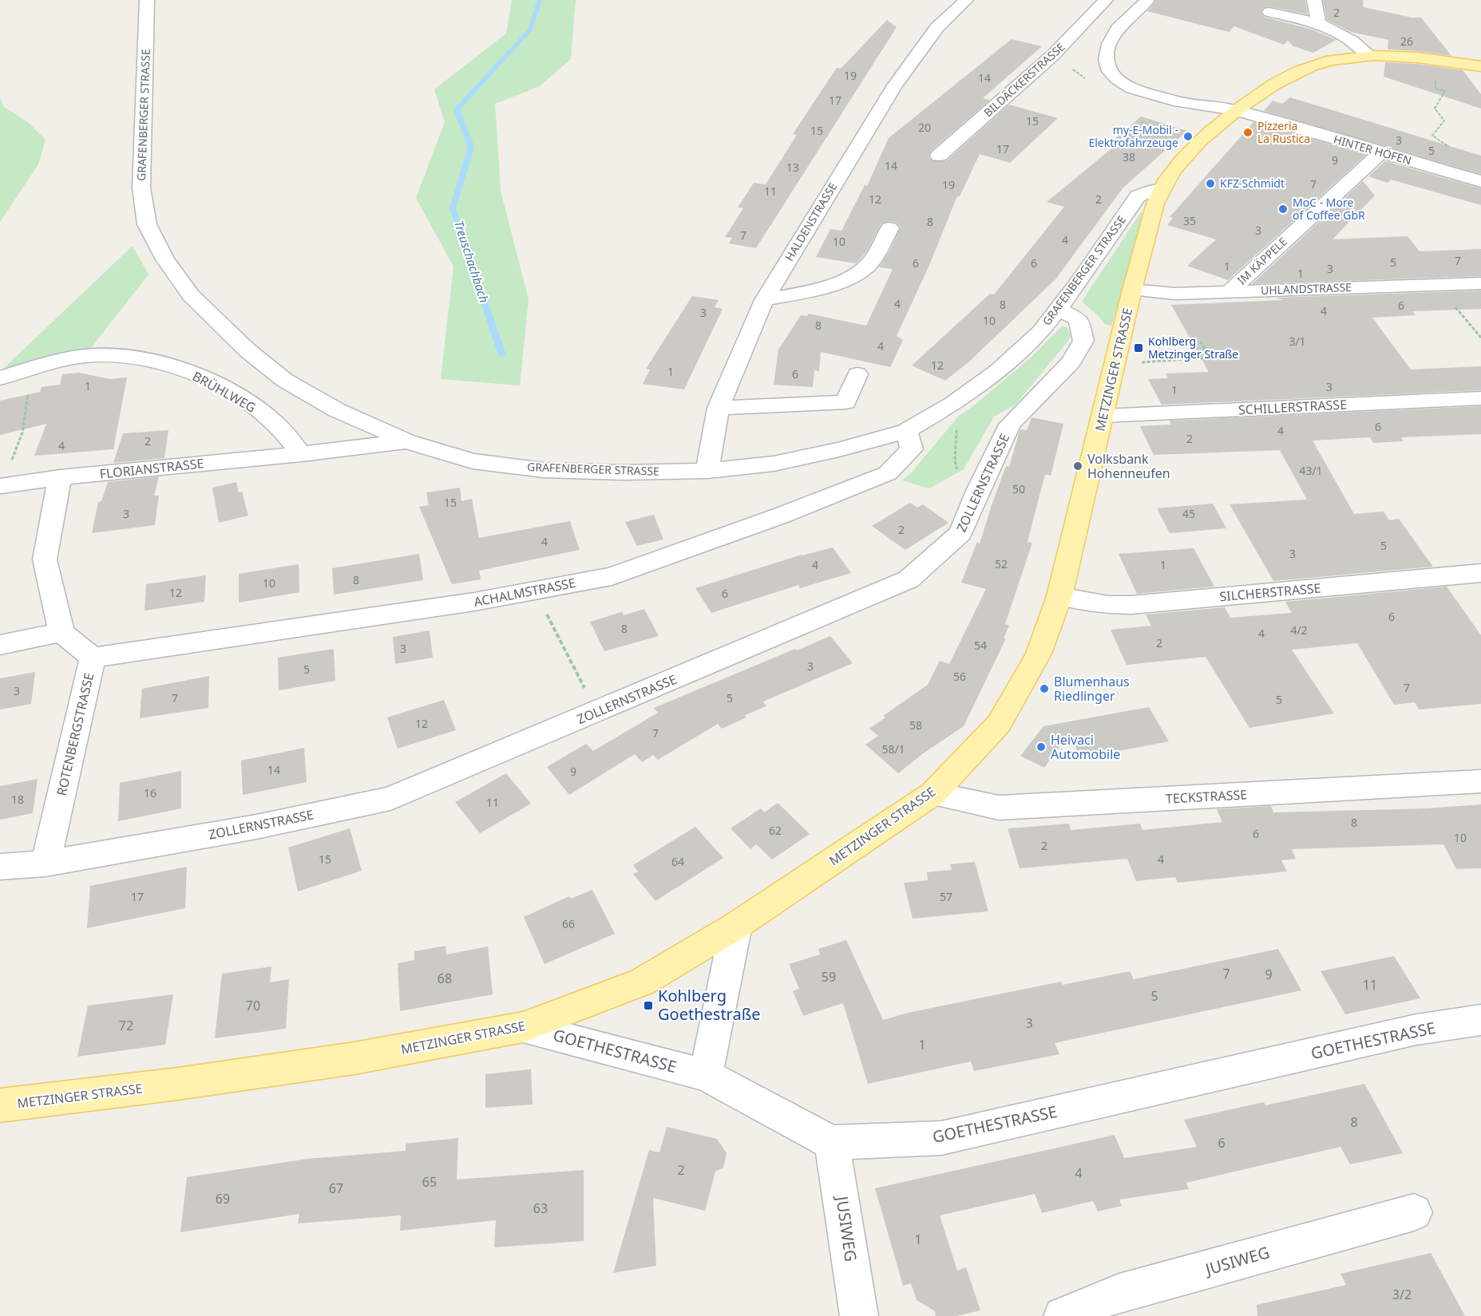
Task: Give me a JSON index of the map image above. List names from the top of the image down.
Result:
{
  "streets": {
    "main road": ["METZINGER STRASSE"],
    "street": [
      "BILDÄCKERSTRASSE",
      "GRAFENBERGER STRASSE",
      "HINTER HÖFEN",
      "HALDENSTRASSE",
      "IM KÄPPELE",
      "UHLANDSTRASSE",
      "BRÜHLWEG",
      "SCHILLERSTRASSE",
      "FLORIANSTRASSE",
      "ZOLLERNSTRASSE",
      "ACHALMSTRASSE",
      "SILCHERSTRASSE",
      "ROTENBERGSTRASSE",
      "TECKSTRASSE",
      "GOETHESTRASSE",
      "JUSIWEG"
    ]
  },
  "crossings": [
    ["GRAFENBERGER STRASSE", "HALDENSTRASSE"],
    ["GRAFENBERGER STRASSE", "METZINGER STRASSE"],
    ["GRAFENBERGER STRASSE", "ZOLLERNSTRASSE"],
    ["GRAFENBERGER STRASSE", "ACHALMSTRASSE"],
    ["HINTER HÖFEN", "IM KÄPPELE"],
    ["HINTER HÖFEN", "METZINGER STRASSE"],
    ["IM KÄPPELE", "UHLANDSTRASSE"],
    ["UHLANDSTRASSE", "METZINGER STRASSE"],
    ["METZINGER STRASSE", "SCHILLERSTRASSE"],
    ["METZINGER STRASSE", "SILCHERSTRASSE"],
    ["METZINGER STRASSE", "TECKSTRASSE"],
    ["METZINGER STRASSE", "GOETHESTRASSE"],
    ["BRÜHLWEG", "FLORIANSTRASSE"],
    ["ZOLLERNSTRASSE", "ROTENBERGSTRASSE"],
    ["ACHALMSTRASSE", "ROTENBERGSTRASSE"],
    ["GOETHESTRASSE", "JUSIWEG"]
  ],
  "water": ["Treuschachbach"],
  "places": {
    "other": [
      "Pizzeria La Rustica",
      "my-E-Mobil - Elektrofahrzeuge",
      "KFZ Schmidt",
      "MoC - More of Coffee GbR",
      "Volksbank Hohenneufen",
      "Blumenhaus Riedlinger",
      "Heivaci Automobile"
    ],
    "transit": ["Kohlberg Metzinger Straße", "Kohlberg Goethestraße"]
  },
  "house_numbers": [
    "2",
    "26",
    "19",
    "14",
    "17",
    "15",
    "20",
    "15",
    "3",
    "17",
    "5",
    "38",
    "9",
    "14",
    "13",
    "7",
    "19",
    "11",
    "12",
    "2",
    "35",
    "8",
    "3",
    "7",
    "4",
    "10",
    "7",
    "5",
    "6",
    "6",
    "1",
    "3",
    "1",
    "4",
    "8",
    "6",
    "4",
    "3",
    "10",
    "8",
    "3/1",
    "4",
    "12",
    "1",
    "6",
    "1",
    "3",
    "1",
    "6",
    "4",
    "2",
    "2",
    "4",
    "43/1",
    "50",
    "15",
    "3",
    "45",
    "2",
    "4",
    "5",
    "3",
    "52",
    "4",
    "1",
    "8",
    "10",
    "12",
    "6",
    "6",
    "8",
    "4/2",
    "4",
    "2",
    "54",
    "3",
    "3",
    "5",
    "56",
    "7",
    "3",
    "7",
    "5",
    "5",
    "12",
    "58",
    "7",
    "58/1",
    "14",
    "9",
    "16",
    "18",
    "11",
    "8",
    "62",
    "6",
    "10",
    "2",
    "15",
    "4",
    "64",
    "17",
    "57",
    "66",
    "7",
    "9",
    "59",
    "68",
    "11",
    "5",
    "70",
    "3",
    "72",
    "1",
    "8",
    "6",
    "2",
    "4",
    "65",
    "67",
    "69",
    "63",
    "1",
    "3/2"
  ]
}
